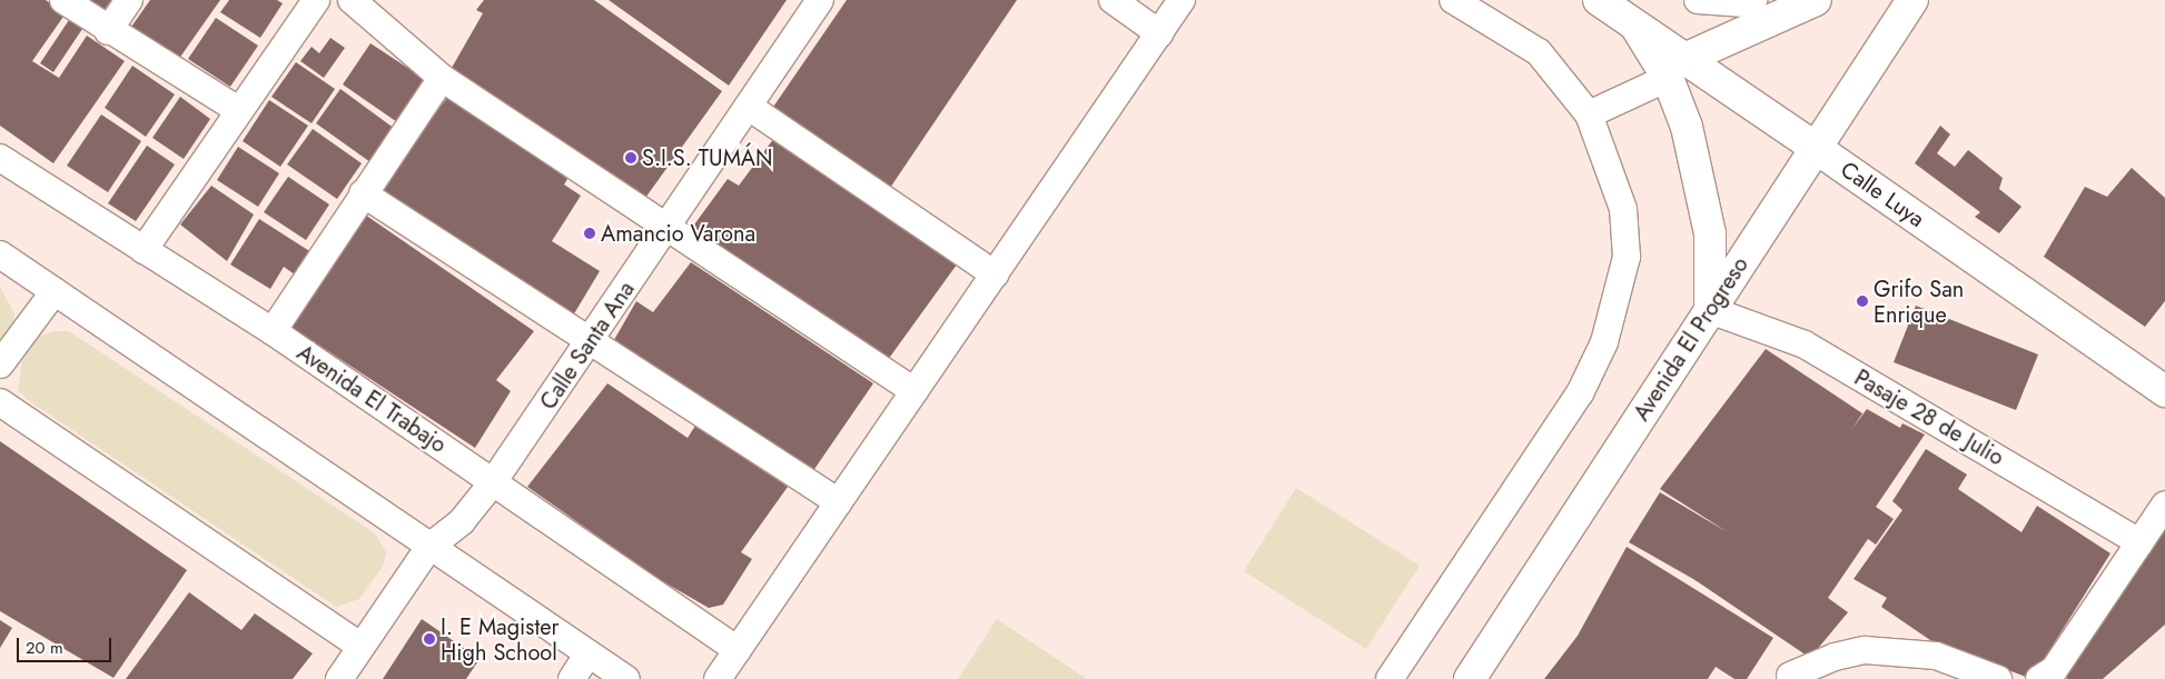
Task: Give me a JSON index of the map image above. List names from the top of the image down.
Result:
{
  "streets": {
    "main road": ["Calle Luya", "Avenida El Progreso"],
    "street": ["Calle Santa Ana", "Avenida El Trabajo", "Pasaje 28 de Julio"]
  },
  "crossings": [
    ["Calle Luya", "Avenida El Progreso"],
    ["Avenida El Progreso", "Pasaje 28 de Julio"],
    ["Calle Santa Ana", "Avenida El Trabajo"]
  ],
  "places": [
    "S.I.S. TUMÁN",
    "Amancio Varona",
    "Grifo San Enrique",
    "I. E Magister High School"
  ],
  "scale_bar": "20 m"
}
